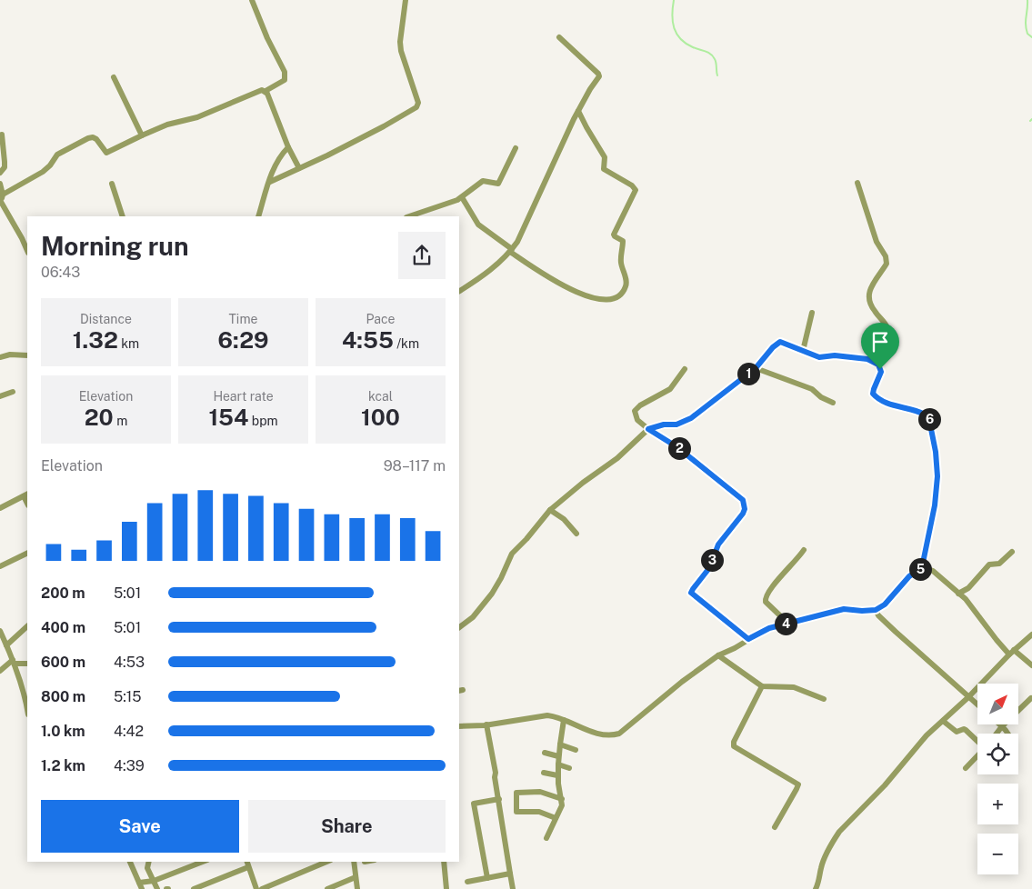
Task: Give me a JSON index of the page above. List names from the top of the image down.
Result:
{
  "north": "top right",
  "page": {
    "heading": ["Morning run", "06:43"],
    "stats": [
      ["Distance", "1.32 km"],
      ["Time", "6:29"],
      ["Pace", "4:55 /km"],
      ["Elevation", "20 m"],
      ["Heart rate", "154 bpm"],
      ["kcal", "100"]
    ],
    "pins": [
      "1",
      "6",
      "2",
      "3",
      "5",
      "4"
    ],
    "chart": ["Elevation", "98–117 m"],
    "list": [
      {
        "name": "200 m",
        "note": "5:01"
      },
      {
        "name": "400 m",
        "note": "5:01"
      },
      {
        "name": "600 m",
        "note": "4:53"
      },
      {
        "name": "800 m",
        "note": "5:15"
      },
      {
        "name": "1.0 km",
        "note": "4:42"
      },
      {
        "name": "1.2 km",
        "note": "4:39"
      }
    ],
    "map_buttons": ["+", "−"],
    "buttons": ["Save", "Share"]
  }
}
